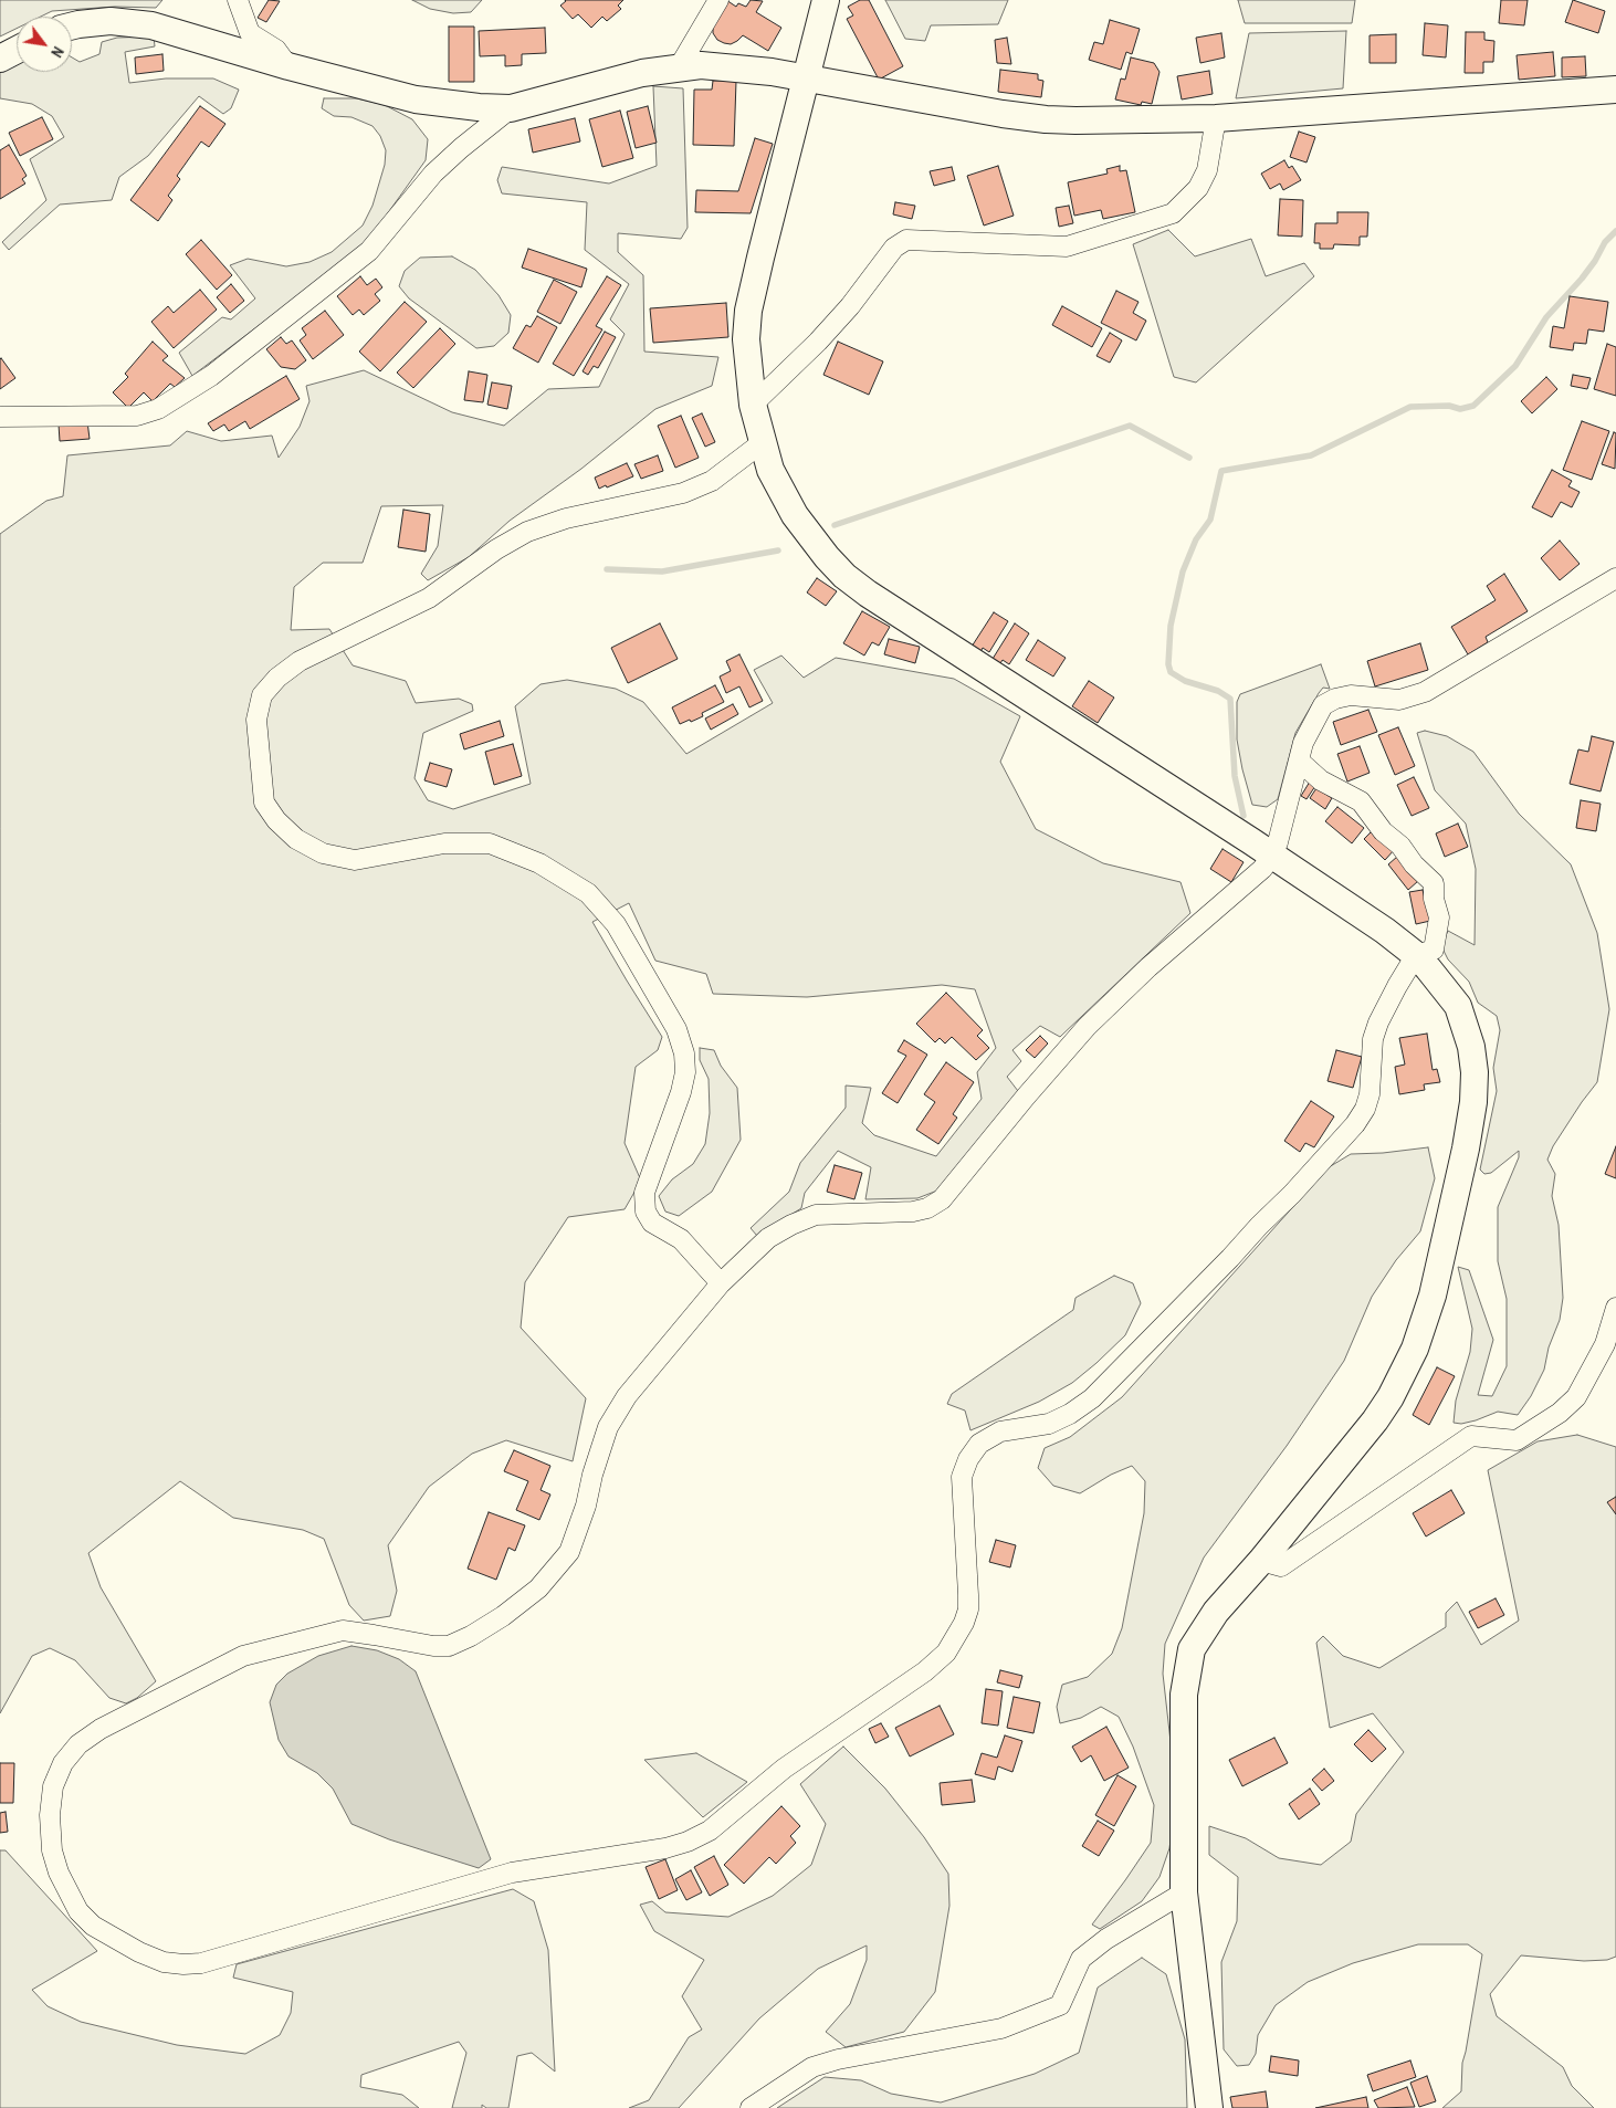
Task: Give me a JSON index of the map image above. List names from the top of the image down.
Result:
{
  "north": "bottom right"
}
